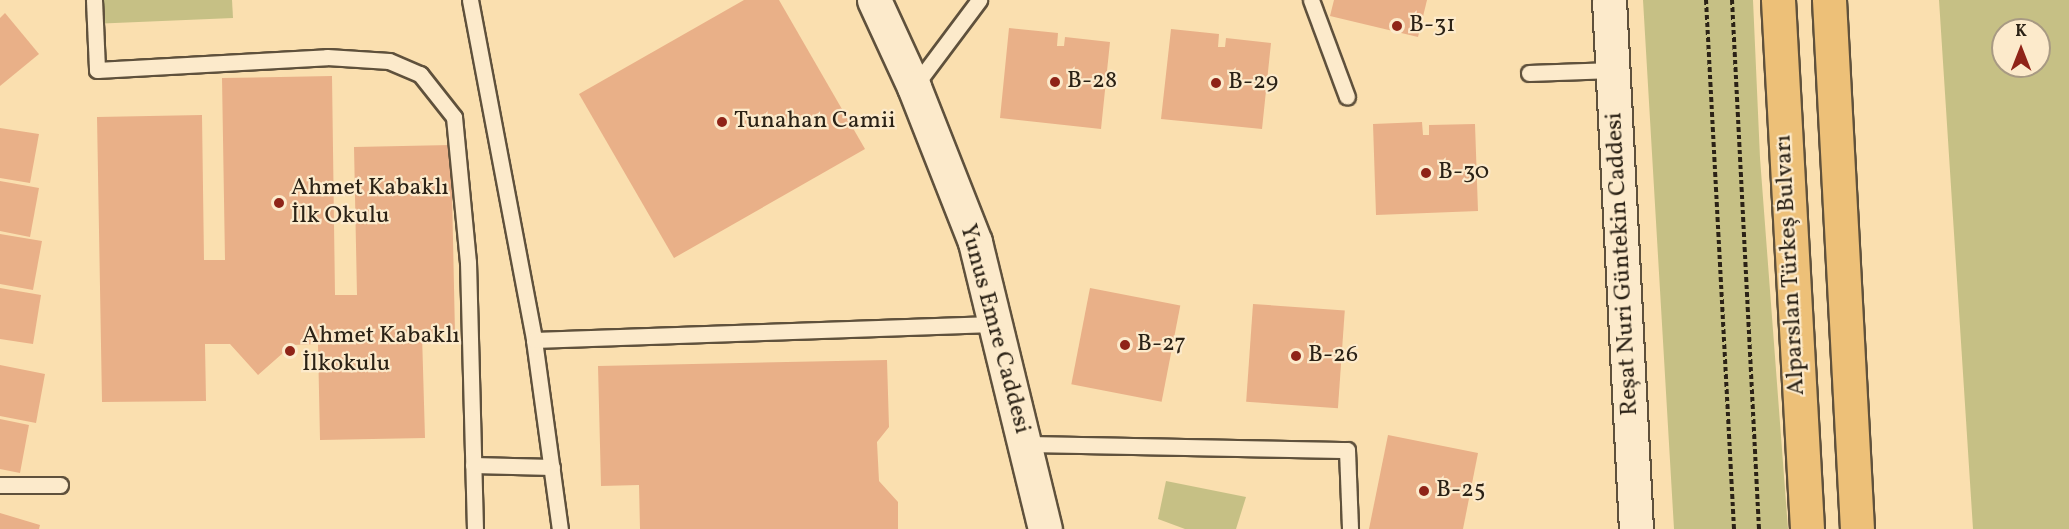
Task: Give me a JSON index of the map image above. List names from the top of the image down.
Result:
{
  "streets": {
    "main road": ["Alparslan Türkeş Bulvarı"],
    "street": ["Reşat Nuri Güntekin Caddesi", "Yunus Emre Caddesi"]
  },
  "places": [
    "B-31",
    "B-28",
    "B-29",
    "Tunahan Camii",
    "B-30",
    "Ahmet Kabaklı İlk Okulu",
    "B-27",
    "Ahmet Kabaklı İlkokulu",
    "B-26",
    "B-25"
  ],
  "north": "top"
}
